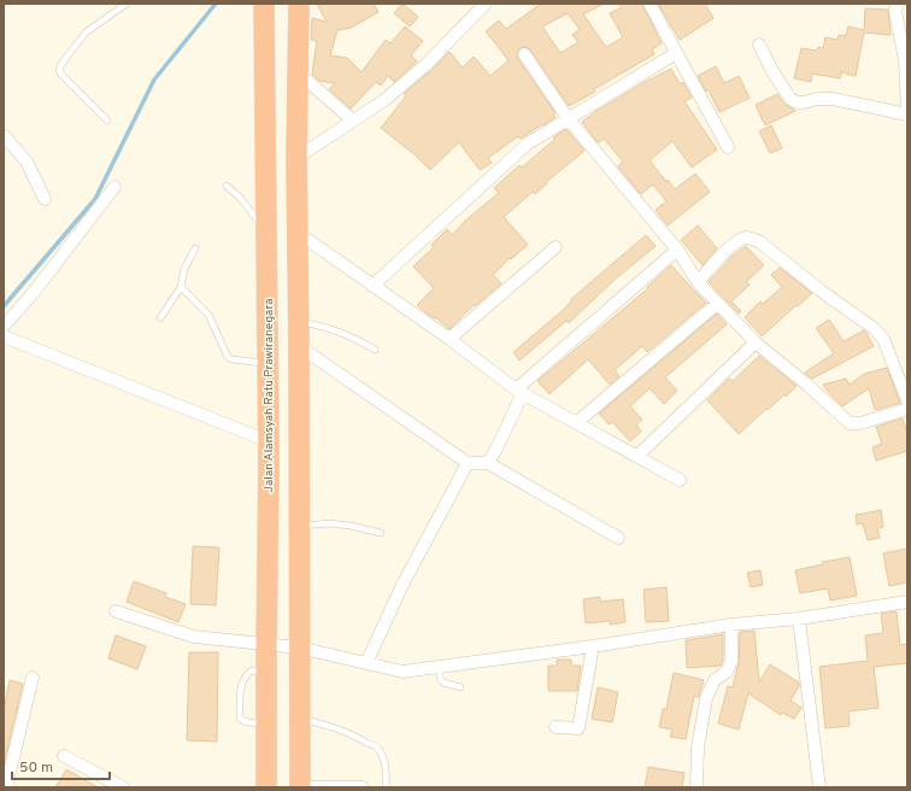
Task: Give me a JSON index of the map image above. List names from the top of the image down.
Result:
{
  "streets": {
    "highway": ["Jalan Alamsyah Ratu Prawiranegara"]
  },
  "scale_bar": "50 m"
}
